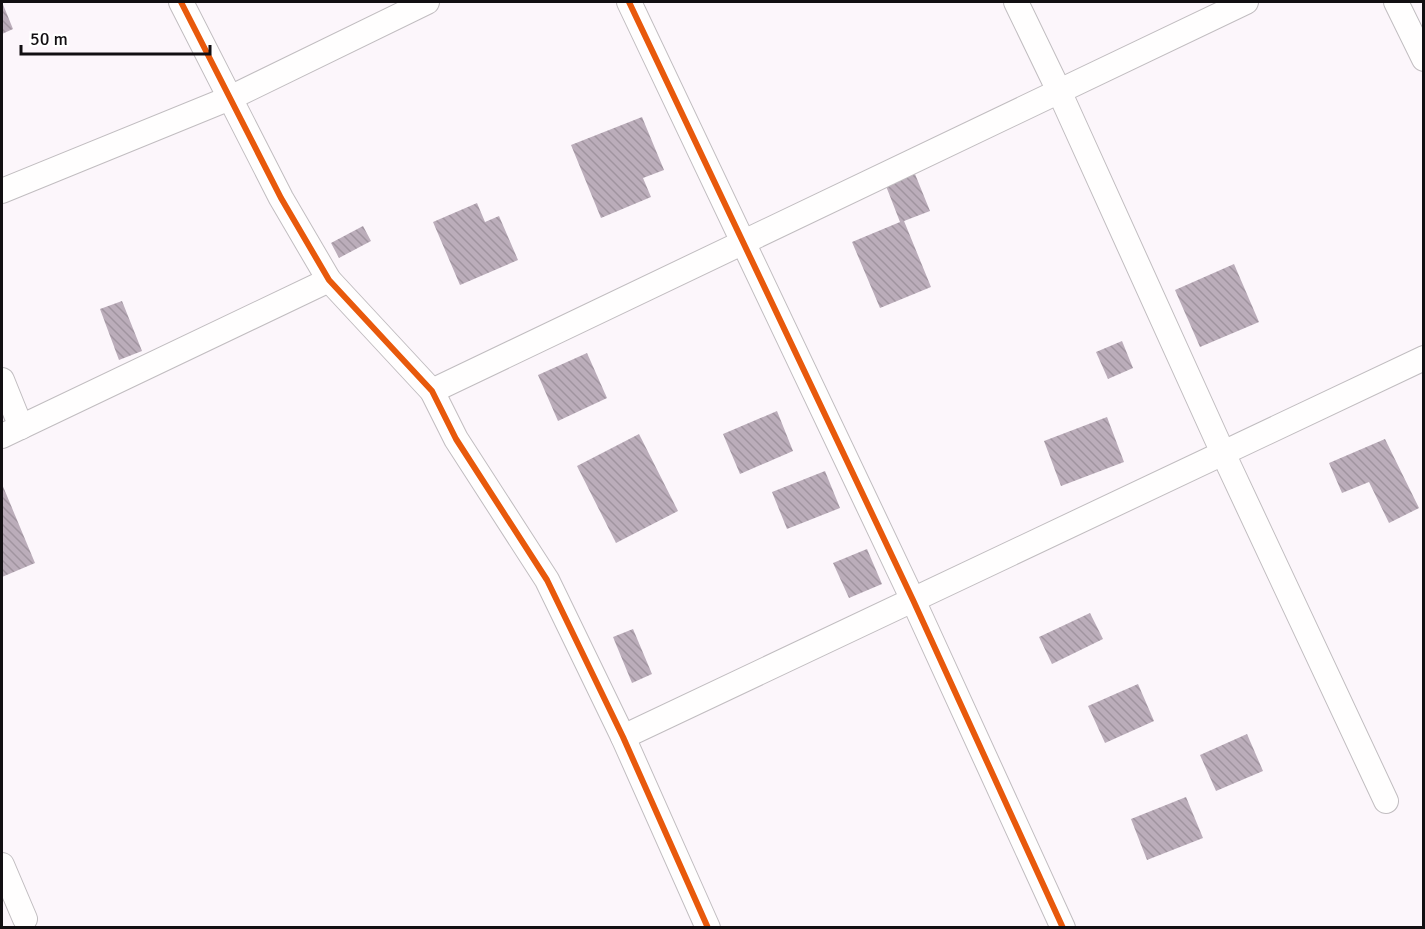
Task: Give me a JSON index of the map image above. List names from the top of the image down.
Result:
{
  "scale_bar": "50 m"
}
